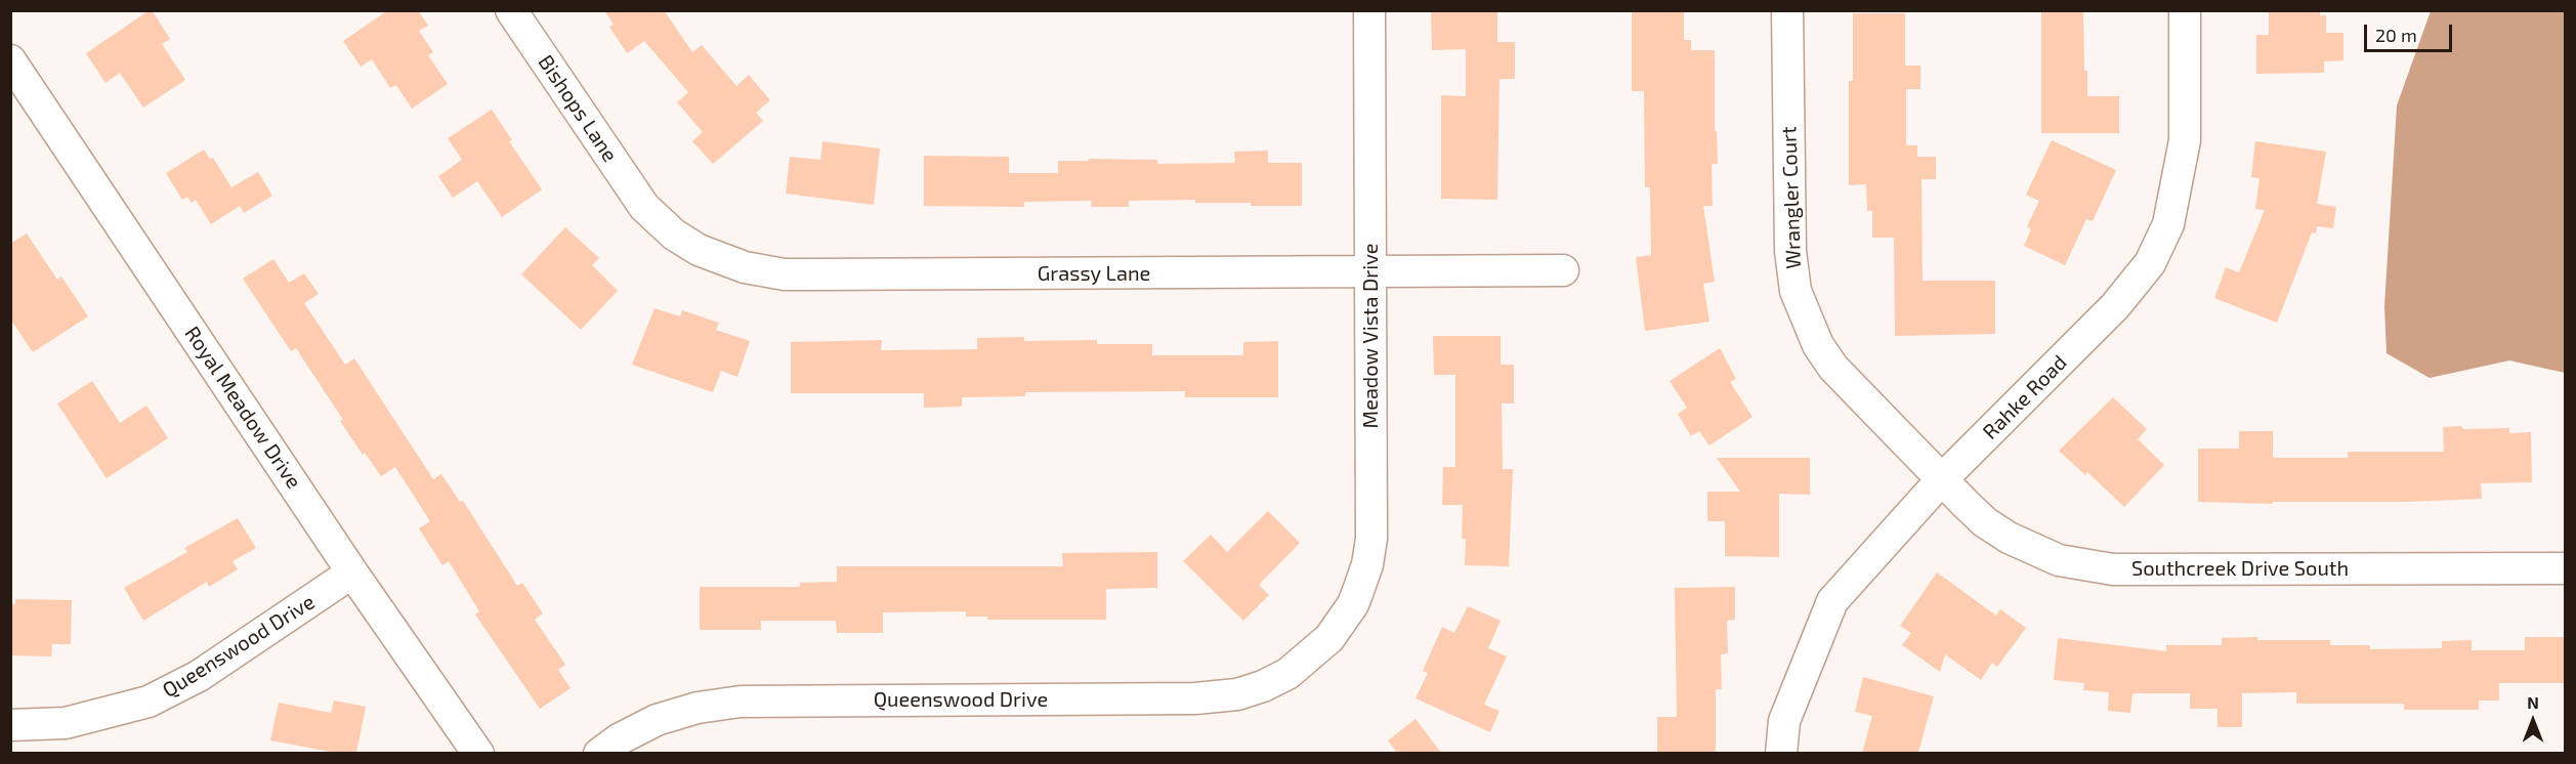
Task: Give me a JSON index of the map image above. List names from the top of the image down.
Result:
{
  "streets": {
    "street": [
      "Bishops Lane",
      "Wrangler Court",
      "Grassy Lane",
      "Meadow Vista Drive",
      "Rahke Road",
      "Royal Meadow Drive",
      "Southcreek Drive South",
      "Queenswood Drive"
    ]
  },
  "crossings": [
    ["Bishops Lane", "Grassy Lane"],
    ["Wrangler Court", "Rahke Road"],
    ["Wrangler Court", "Southcreek Drive South"],
    ["Grassy Lane", "Meadow Vista Drive"],
    ["Meadow Vista Drive", "Queenswood Drive"],
    ["Rahke Road", "Southcreek Drive South"],
    ["Royal Meadow Drive", "Queenswood Drive"]
  ],
  "scale_bar": "20 m",
  "north": "top"
}
